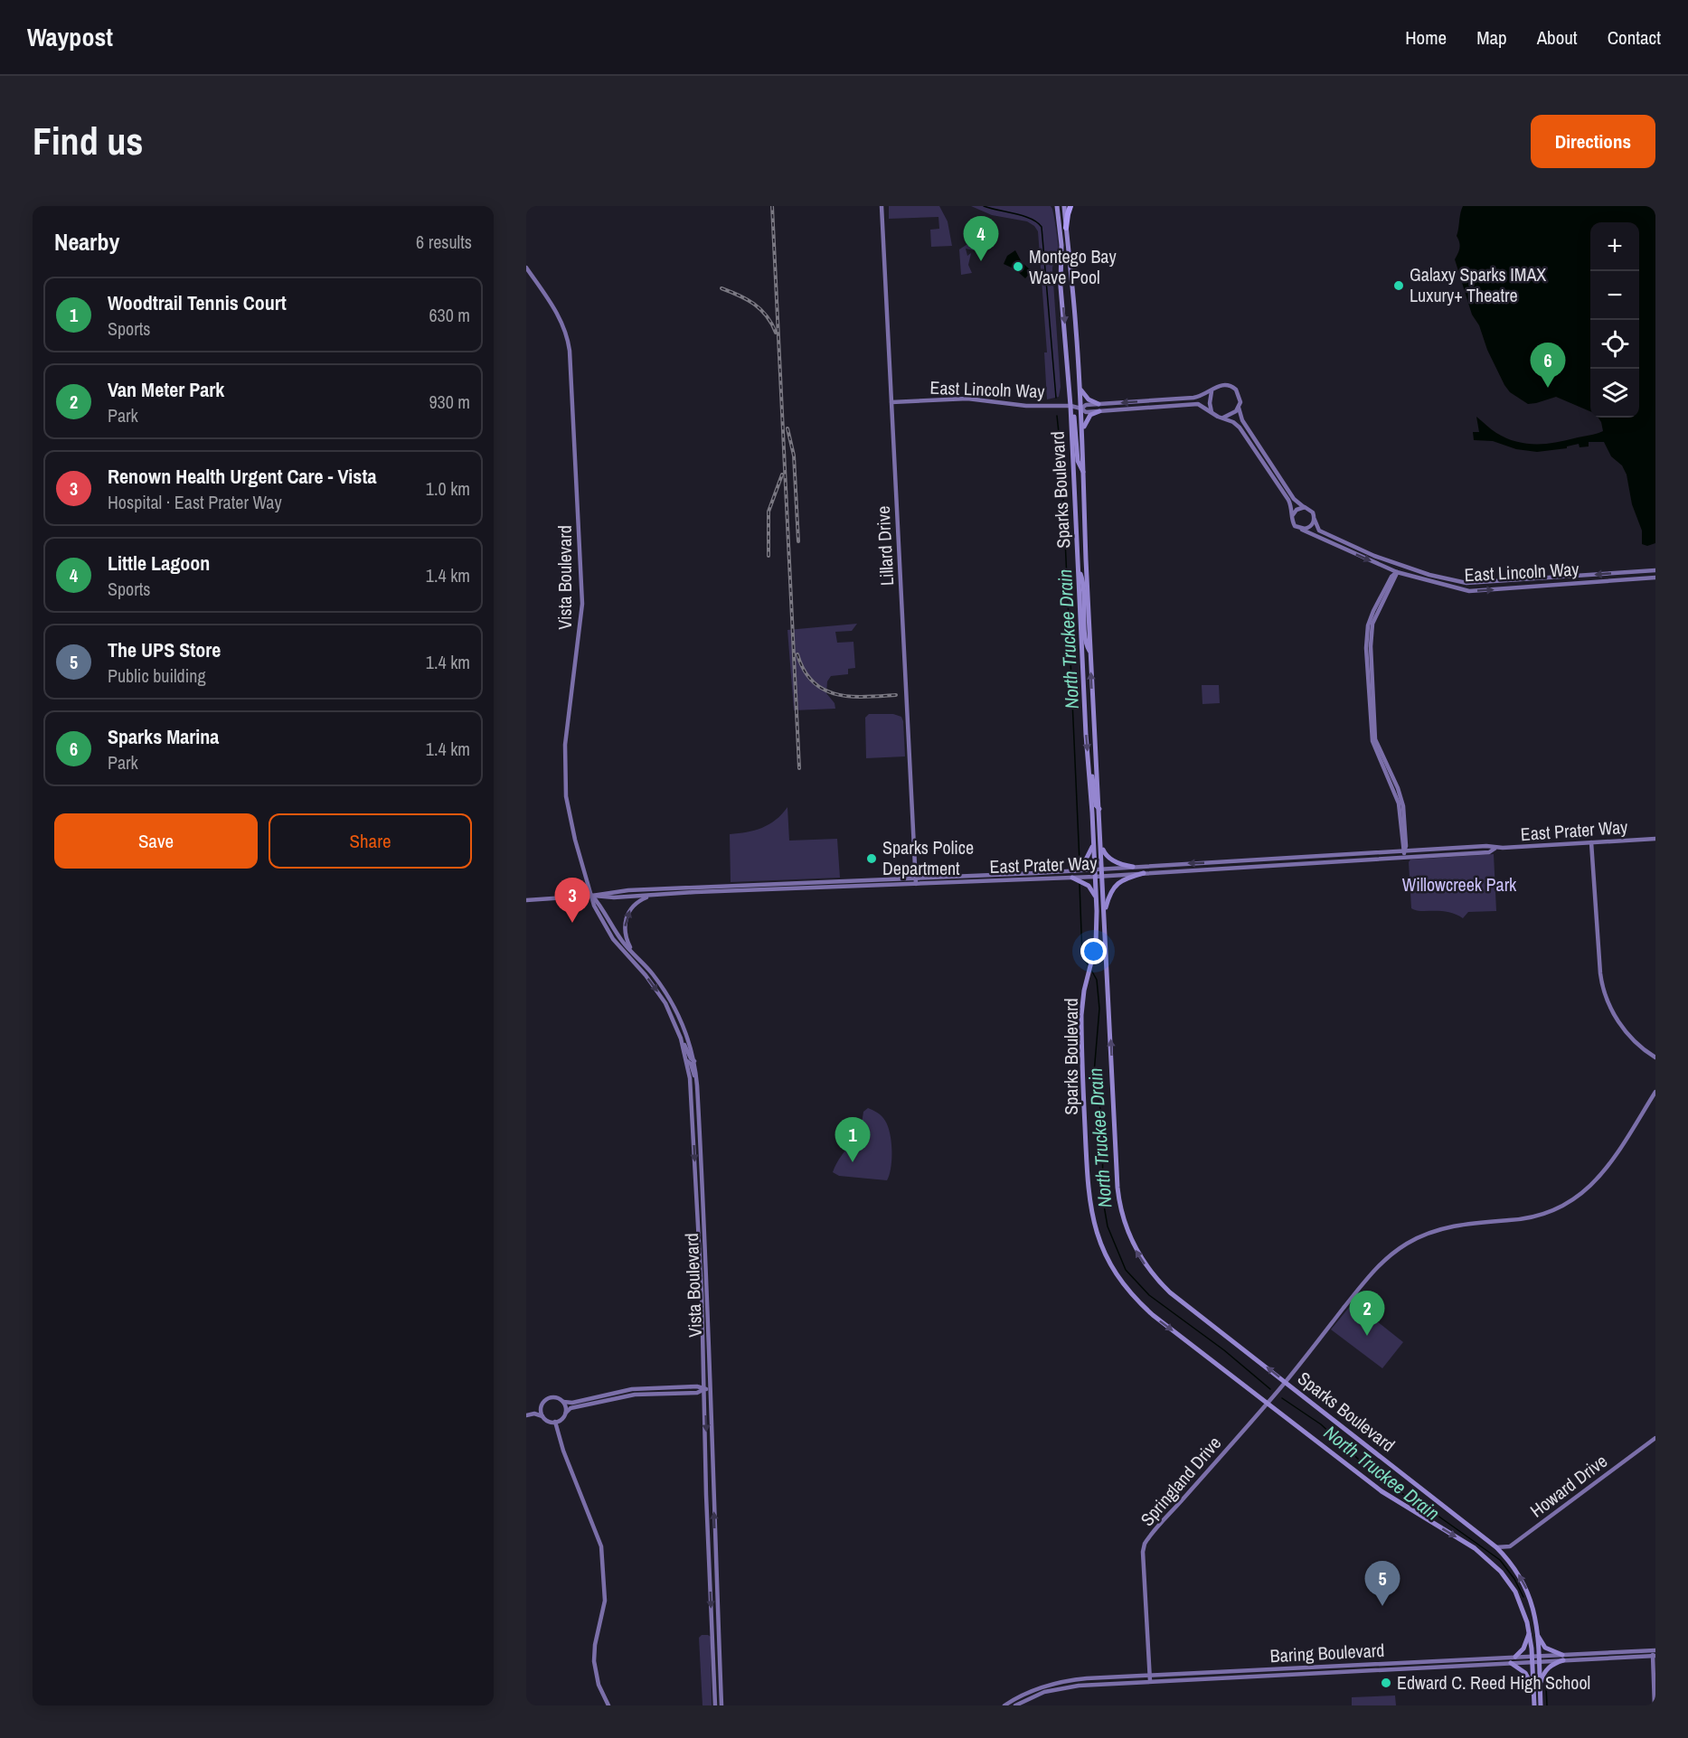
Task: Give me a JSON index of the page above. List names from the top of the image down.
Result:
{
  "streets": {
    "main road": [
      "East Lincoln Way",
      "Sparks Boulevard",
      "Lillard Drive",
      "Vista Boulevard",
      "East Prater Way",
      "Springland Drive",
      "Howard Drive",
      "Baring Boulevard"
    ]
  },
  "crossings": [
    ["East Lincoln Way", "Sparks Boulevard"],
    ["East Lincoln Way", "Lillard Drive"],
    ["Sparks Boulevard", "East Prater Way"],
    ["Sparks Boulevard", "Springland Drive"],
    ["Sparks Boulevard", "Howard Drive"],
    ["Sparks Boulevard", "Baring Boulevard"],
    ["Lillard Drive", "East Prater Way"],
    ["Vista Boulevard", "East Prater Way"],
    ["Springland Drive", "Baring Boulevard"]
  ],
  "water": ["North Truckee Drain"],
  "parks": ["Willowcreek Park"],
  "places": [
    "Montego Bay Wave Pool",
    "Galaxy Sparks IMAX Luxury+ Theatre",
    "Sparks Police Department",
    "Edward C. Reed High School"
  ],
  "page": {
    "header": "Waypost",
    "nav": [
      "Home",
      "Map",
      "About",
      "Contact"
    ],
    "buttons": [
      "Directions",
      ["Save", "Share"]
    ],
    "title": "Find us",
    "heading": ["Nearby", "6 results"],
    "pins": [
      "4",
      "6",
      "3",
      "1",
      "2",
      "5"
    ],
    "map_buttons": ["+", "−"],
    "list": [
      {
        "mark": "1",
        "name": "Woodtrail Tennis Court",
        "note": "Sports",
        "value": "630 m"
      },
      {
        "mark": "2",
        "name": "Van Meter Park",
        "note": "Park",
        "value": "930 m"
      },
      {
        "mark": "3",
        "name": "Renown Health Urgent Care - Vista",
        "note": "Hospital · East Prater Way",
        "value": "1.0 km"
      },
      {
        "mark": "4",
        "name": "Little Lagoon",
        "note": "Sports",
        "value": "1.4 km"
      },
      {
        "mark": "5",
        "name": "The UPS Store",
        "note": "Public building",
        "value": "1.4 km"
      },
      {
        "mark": "6",
        "name": "Sparks Marina",
        "note": "Park",
        "value": "1.4 km"
      }
    ]
  }
}
